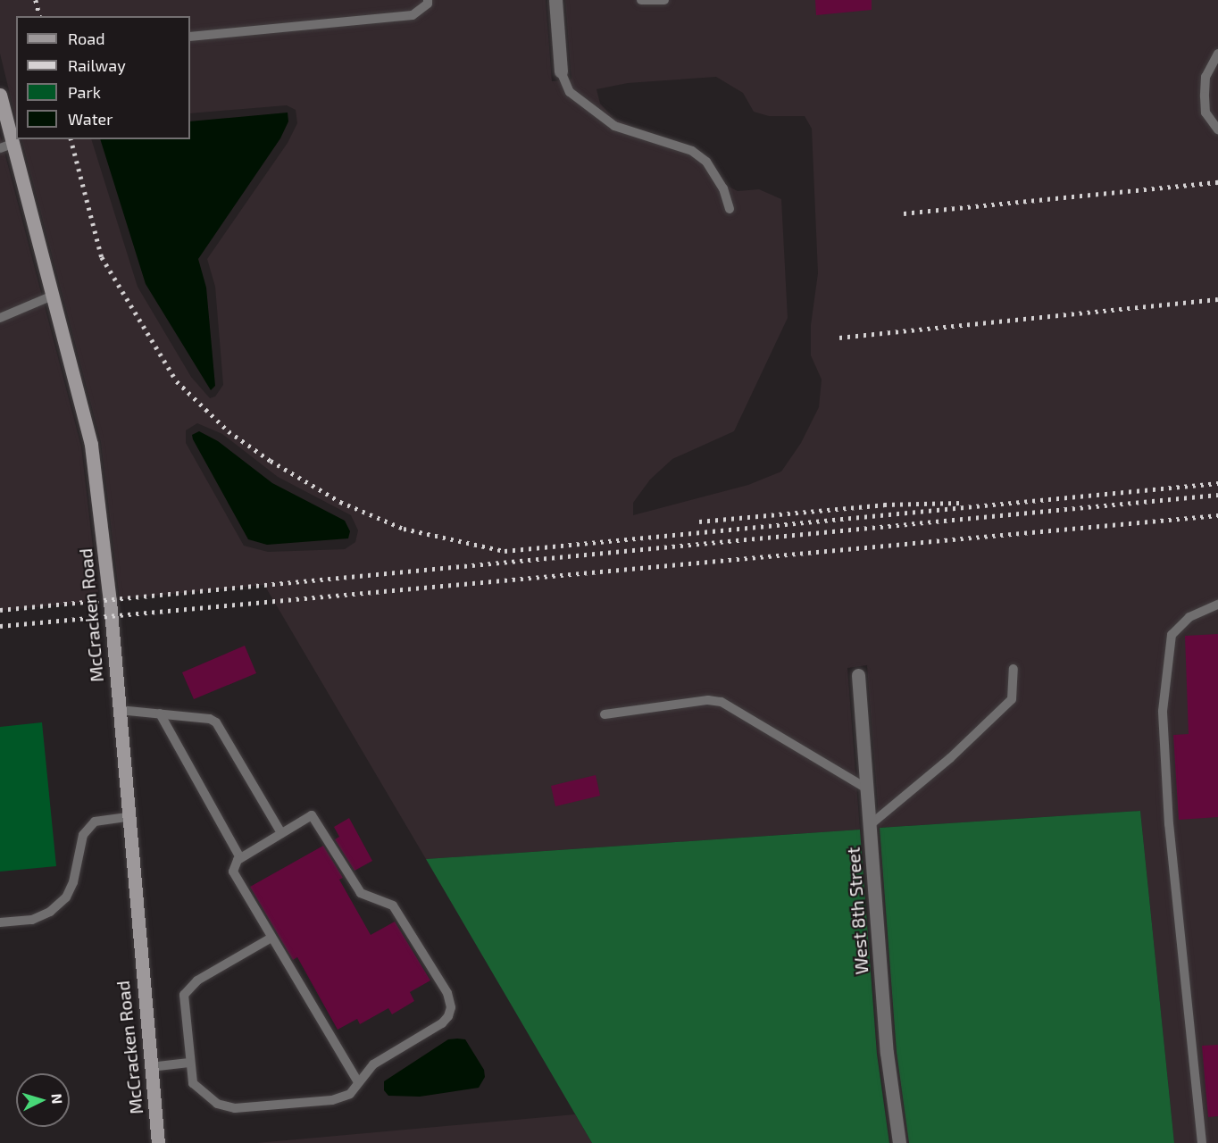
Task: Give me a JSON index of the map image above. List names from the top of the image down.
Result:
{
  "streets": {
    "street": ["McCracken Road", "West 8th Street"]
  },
  "legend": [
    "Road",
    "Railway",
    "Park",
    "Water"
  ],
  "north": "right"
}
